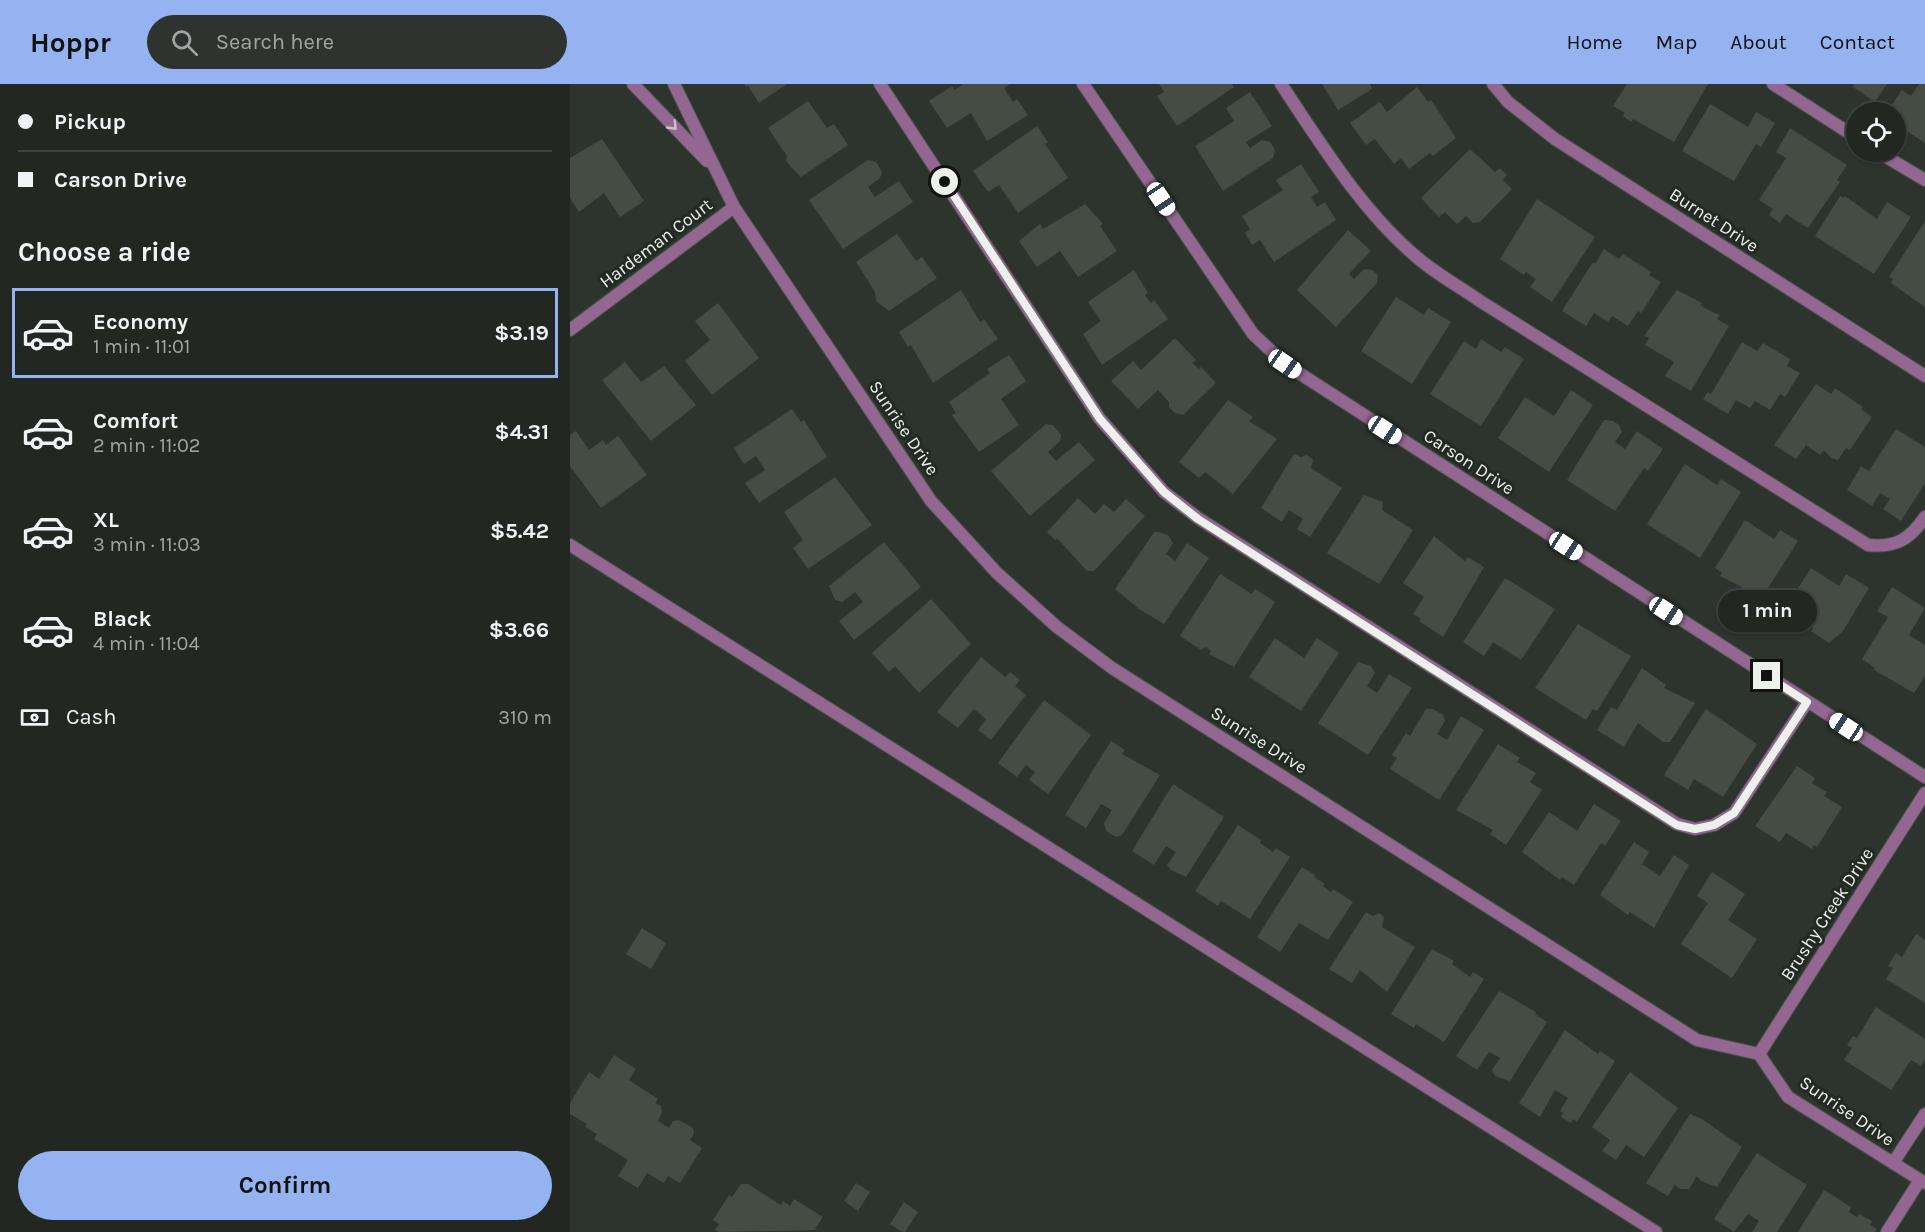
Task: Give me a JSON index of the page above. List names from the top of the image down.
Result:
{
  "streets": {
    "street": [
      "Burnet Drive",
      "Hardeman Court",
      "Sunrise Drive",
      "Carson Drive",
      "Brushy Creek Drive"
    ]
  },
  "crossings": [
    ["Hardeman Court", "Sunrise Drive"],
    ["Sunrise Drive", "Brushy Creek Drive"]
  ],
  "page": {
    "header": "Hoppr",
    "search": "Search here",
    "nav": [
      "Home",
      "Map",
      "About",
      "Contact"
    ],
    "banner": ["Pickup", "Carson Drive"],
    "heading": "Choose a ride",
    "list": [
      {
        "name": "Economy",
        "note": "1 min · 11:01",
        "value": "$3.19"
      },
      {
        "name": "Comfort",
        "note": "2 min · 11:02",
        "value": "$4.31"
      },
      {
        "name": "XL",
        "note": "3 min · 11:03",
        "value": "$5.42"
      },
      {
        "name": "Black",
        "note": "4 min · 11:04",
        "value": "$3.66"
      }
    ],
    "bubble": "1 min",
    "pay": ["Cash", "310 m"],
    "buttons": "Confirm"
  }
}
